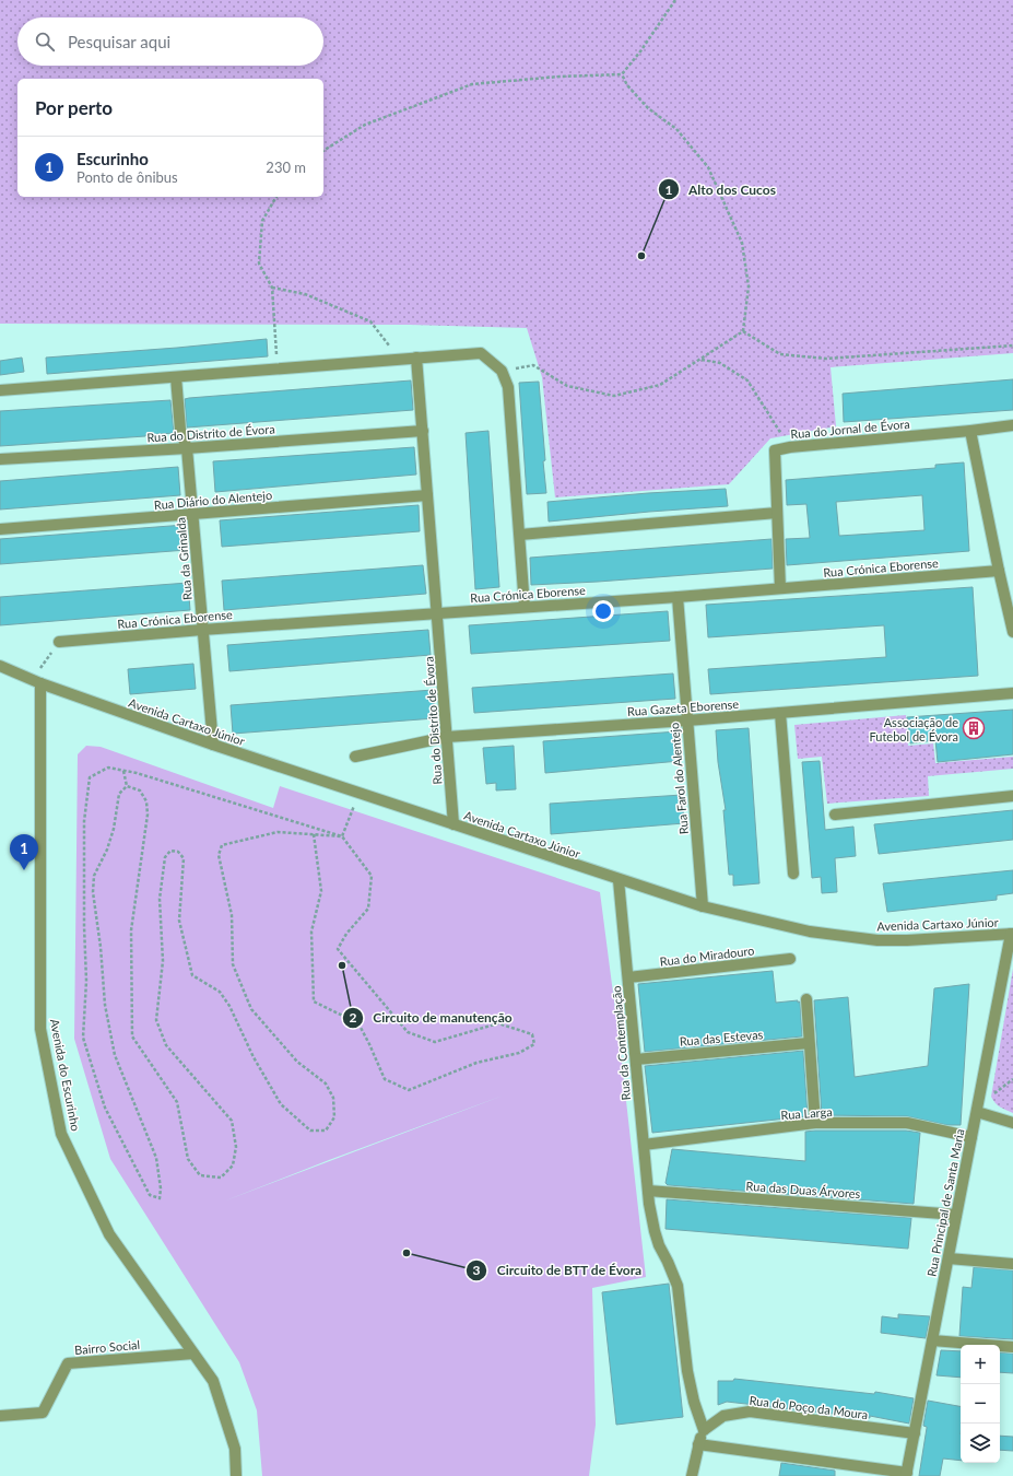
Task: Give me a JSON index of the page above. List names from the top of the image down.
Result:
{
  "streets": {
    "street": [
      "Rua do Jornal de Évora",
      "Rua do Distrito de Évora",
      "Rua Diário do Alentejo",
      "Rua da Grinalda",
      "Rua Crónica Eborense",
      "Rua Gazeta Eborense",
      "Avenida Cartaxo Júnior",
      "Rua Farol do Alentejo",
      "Rua do Miradouro",
      "Rua das Estevas",
      "Rua da Contemplação",
      "Avenida do Escurinho",
      "Rua Larga",
      "Rua das Duas Árvores",
      "Rua Principal de Santa Maria",
      "Bairro Social",
      "Rua do Poço da Moura"
    ]
  },
  "crossings": [
    ["Rua do Jornal de Évora", "Rua Crónica Eborense"],
    ["Rua do Distrito de Évora", "Rua Diário do Alentejo"],
    ["Rua do Distrito de Évora", "Rua da Grinalda"],
    ["Rua do Distrito de Évora", "Rua Crónica Eborense"],
    ["Rua do Distrito de Évora", "Rua Gazeta Eborense"],
    ["Rua do Distrito de Évora", "Avenida Cartaxo Júnior"],
    ["Rua Diário do Alentejo", "Rua da Grinalda"],
    ["Rua da Grinalda", "Rua Crónica Eborense"],
    ["Rua da Grinalda", "Avenida Cartaxo Júnior"],
    ["Rua Crónica Eborense", "Rua Farol do Alentejo"],
    ["Rua Gazeta Eborense", "Rua Farol do Alentejo"],
    ["Avenida Cartaxo Júnior", "Rua Farol do Alentejo"],
    ["Avenida Cartaxo Júnior", "Rua da Contemplação"],
    ["Avenida Cartaxo Júnior", "Avenida do Escurinho"],
    ["Avenida Cartaxo Júnior", "Rua Principal de Santa Maria"],
    ["Rua do Miradouro", "Rua da Contemplação"],
    ["Rua das Estevas", "Rua da Contemplação"],
    ["Rua da Contemplação", "Rua Larga"],
    ["Rua da Contemplação", "Rua das Duas Árvores"],
    ["Rua da Contemplação", "Rua do Poço da Moura"],
    ["Avenida do Escurinho", "Bairro Social"],
    ["Rua Larga", "Rua Principal de Santa Maria"],
    ["Rua das Duas Árvores", "Rua Principal de Santa Maria"],
    ["Rua Principal de Santa Maria", "Rua do Poço da Moura"]
  ],
  "places": {
    "other": ["Alto dos Cucos", "Circuito de manutenção", "Circuito de BTT de Évora"],
    "building": ["Associação de Futebol de Évora"]
  },
  "page": {
    "search": "Pesquisar aqui",
    "heading": "Por perto",
    "list": [
      {
        "mark": "1",
        "name": "Escurinho",
        "note": "Ponto de ônibus",
        "value": "230 m"
      }
    ],
    "pins": "1",
    "map_buttons": ["+", "−"]
  }
}
